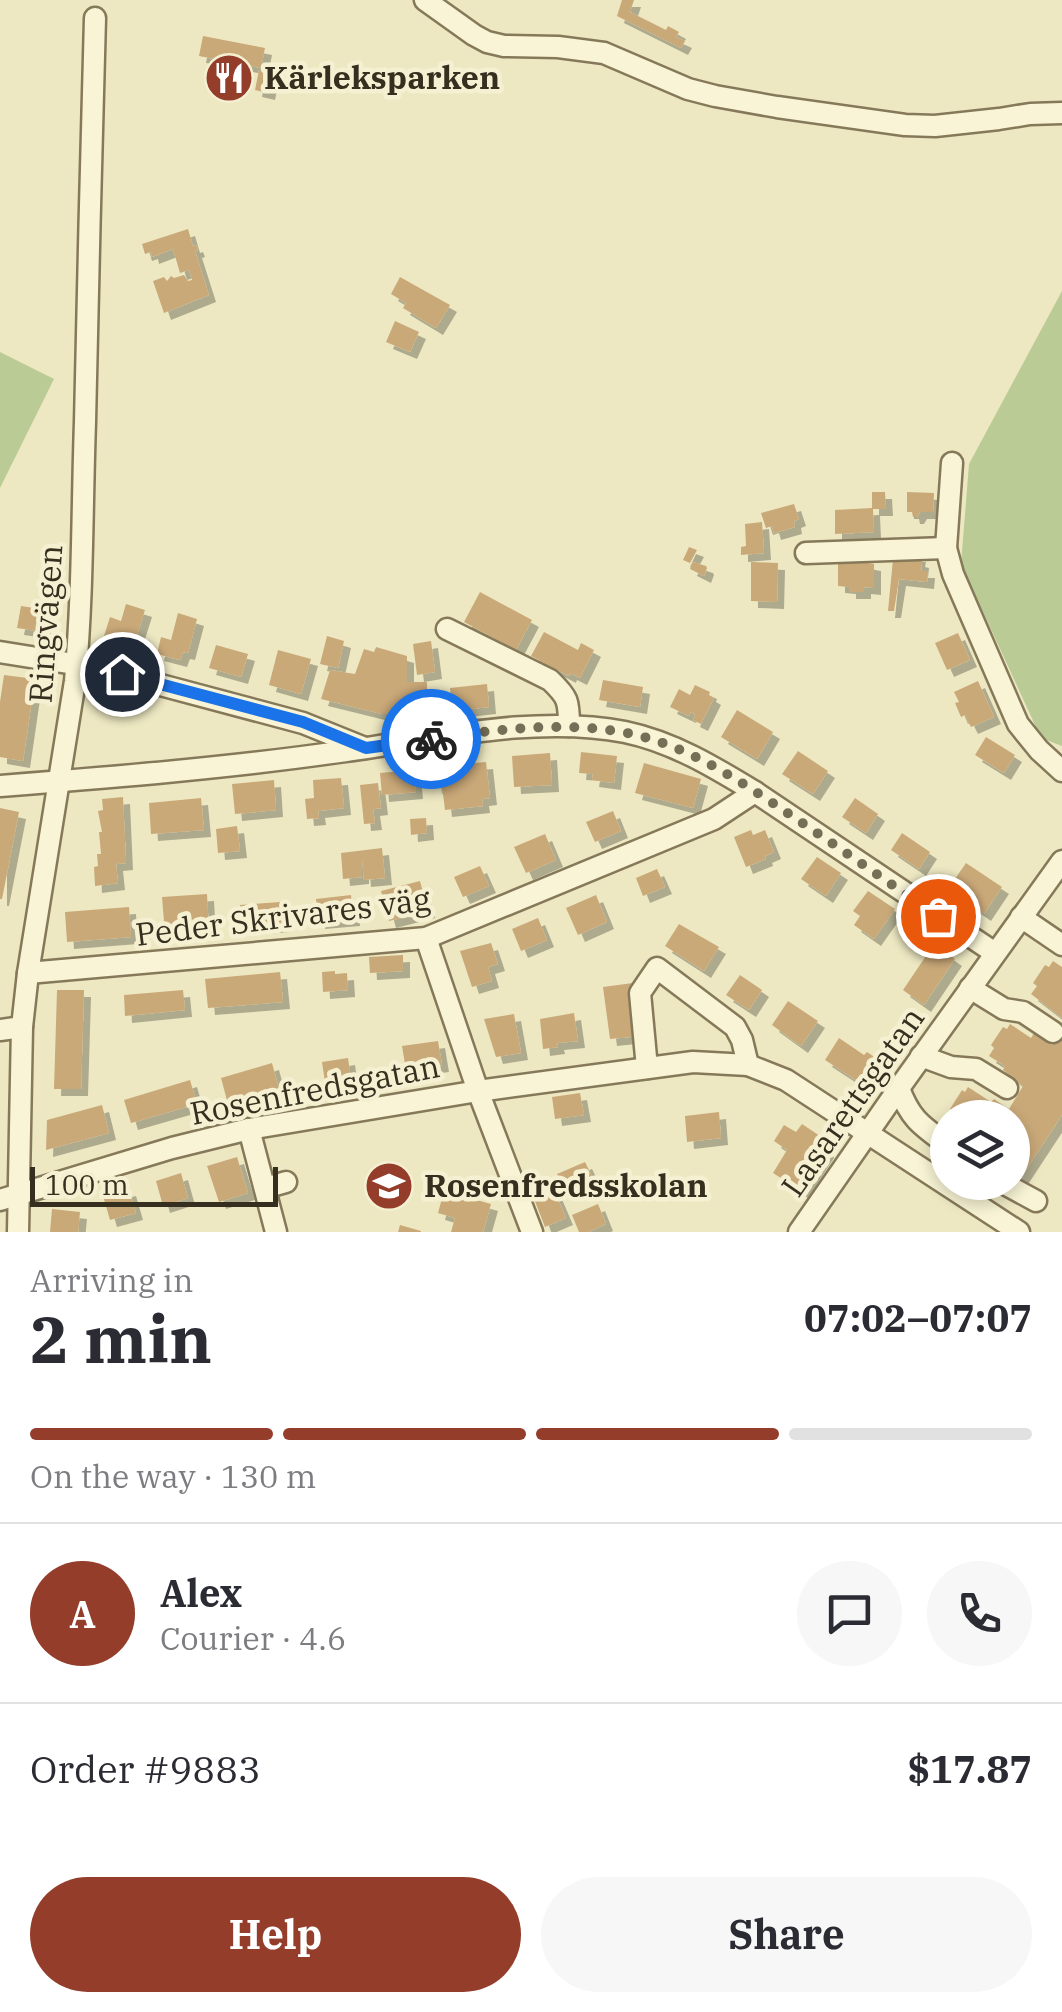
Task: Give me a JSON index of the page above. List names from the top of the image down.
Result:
{
  "streets": {
    "street": [
      "Ringvägen",
      "Peder Skrivares väg",
      "Rosenfredsgatan",
      "Lasarettsgatan"
    ]
  },
  "crossings": [
    ["Ringvägen", "Peder Skrivares väg"],
    ["Ringvägen", "Rosenfredsgatan"]
  ],
  "places": {
    "restaurant": ["Kärleksparken"],
    "school or university": ["Rosenfredsskolan"]
  },
  "scale_bar": "100 m",
  "page": {
    "scale": "100 m",
    "heading": ["2 min", "Arriving in", "07:02–07:07"],
    "panel": [
      "Alex",
      "Courier · 4.6",
      "Order #9883",
      "$17.87"
    ],
    "bar": "On the way · 130 m",
    "round": "A",
    "buttons": ["Help", "Share"]
  }
}
